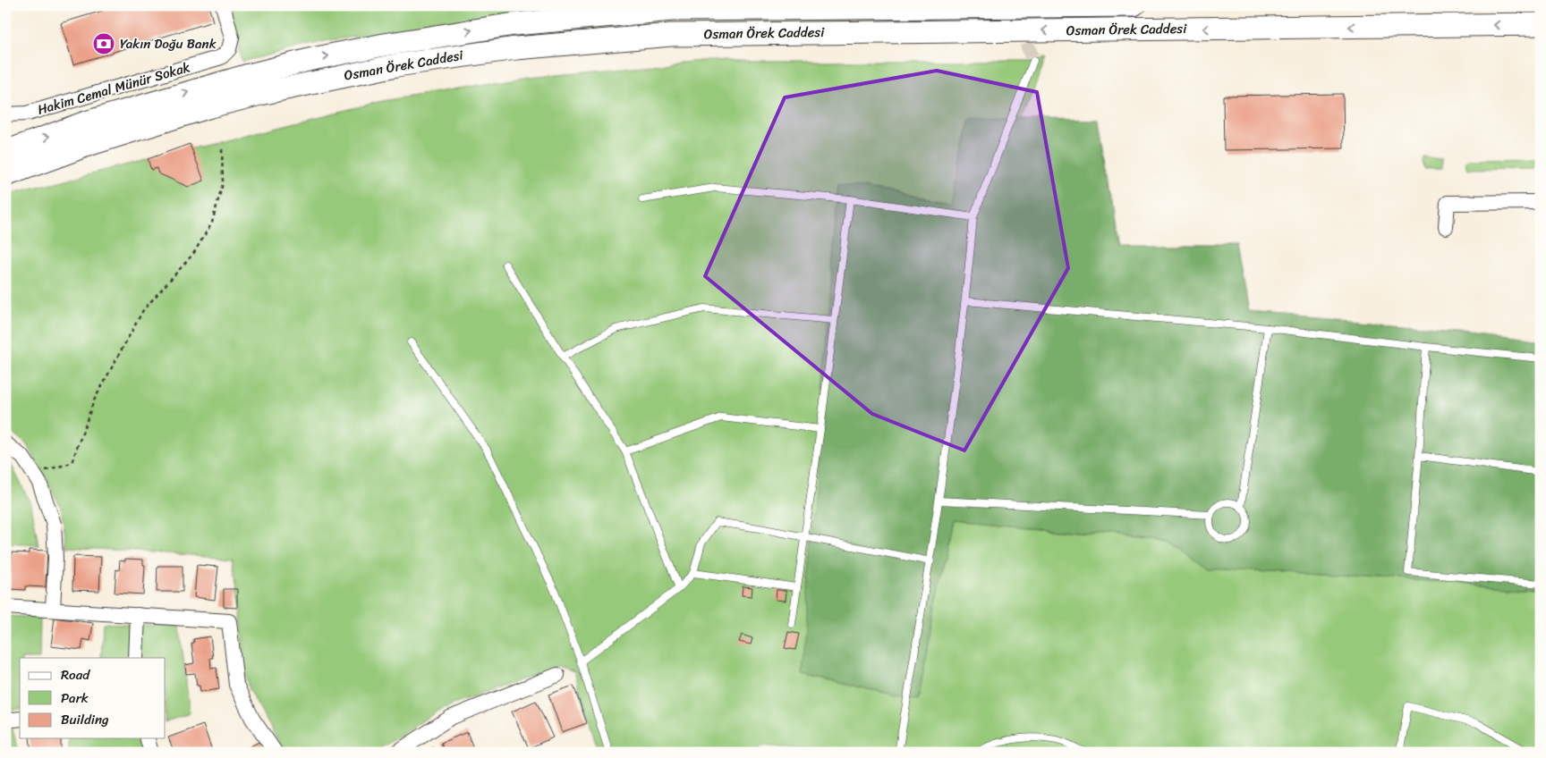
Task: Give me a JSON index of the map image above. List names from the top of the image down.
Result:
{
  "streets": {
    "main road": ["Osman Örek Caddesi"],
    "street": ["Hakim Cemal Münür Sokak"]
  },
  "places": {
    "bank": ["Yakın Doğu Bank"]
  },
  "legend": ["Road", "Park", "Building"]
}
